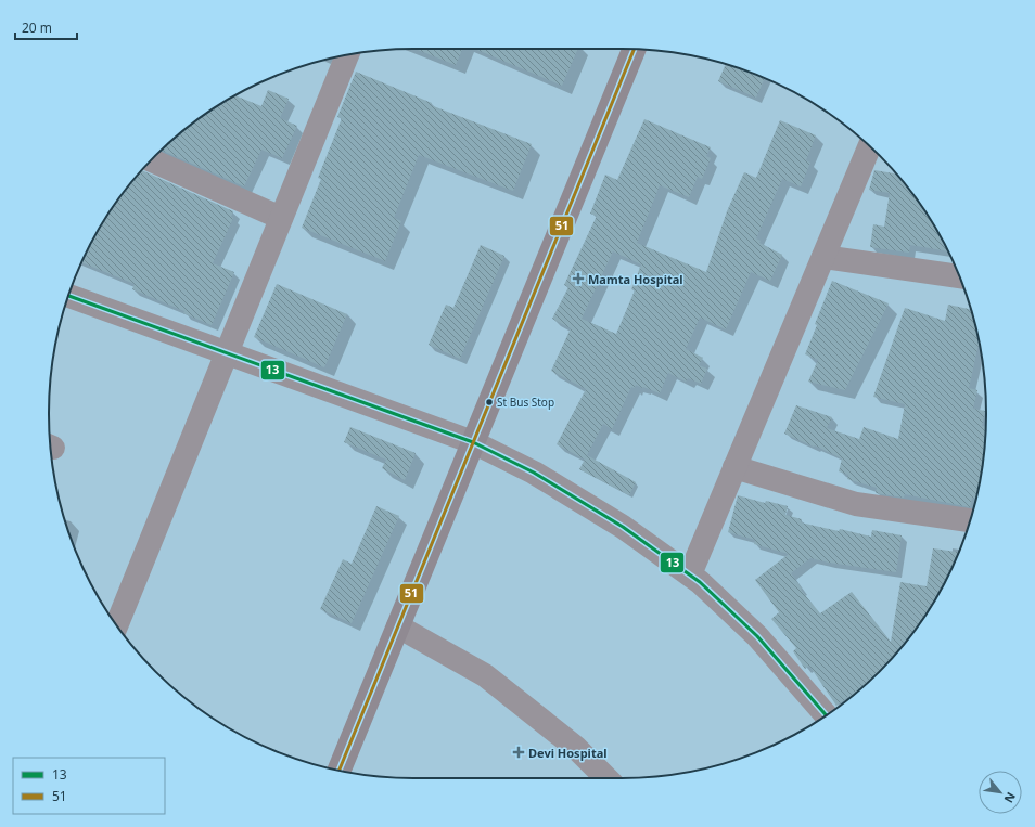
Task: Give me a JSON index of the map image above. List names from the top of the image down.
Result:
{
  "places": {
    "health": ["Mamta Hospital", "Devi Hospital"],
    "other": ["St Bus Stop"]
  },
  "lines": ["transit line 51", "transit line 13"],
  "legend": ["13", "51"],
  "scale_bar": "20 m",
  "north": "bottom right"
}
